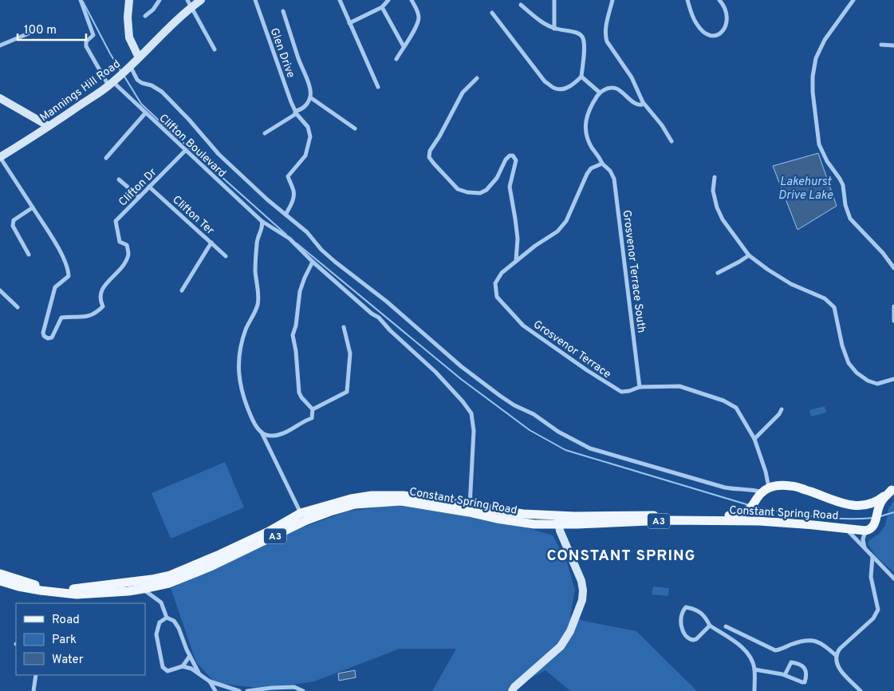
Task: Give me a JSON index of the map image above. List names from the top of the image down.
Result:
{
  "streets": {
    "main road": ["Mannings Hill Road", "Constant Spring Road", "A3"],
    "street": [
      "Glen Drive",
      "Clifton Boulevard",
      "Clifton Dr",
      "Clifton Ter",
      "Grosvenor Terrace South",
      "Grosvenor Terrace"
    ]
  },
  "crossings": [
    ["Mannings Hill Road", "Clifton Boulevard"],
    ["Clifton Boulevard", "Clifton Dr"],
    ["Clifton Boulevard", "Constant Spring Road"],
    ["Clifton Dr", "Clifton Ter"],
    ["Grosvenor Terrace South", "Grosvenor Terrace"],
    ["Grosvenor Terrace", "Constant Spring Road"]
  ],
  "districts": ["CONSTANT SPRING"],
  "water": ["Lakehurst Drive Lake"],
  "legend": ["Road", "Park", "Water"],
  "scale_bar": "100 m"
}
